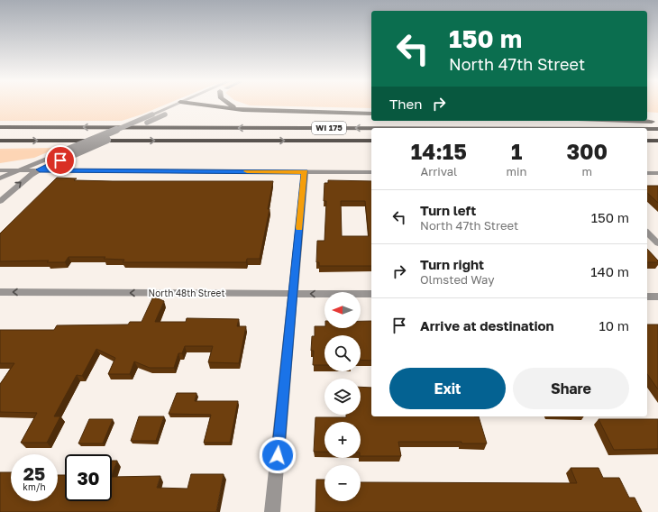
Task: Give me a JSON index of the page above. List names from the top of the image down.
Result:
{
  "streets": {
    "highway": ["WI 175"],
    "street": ["North 48th Street"]
  },
  "one_way": ["North 48th Street"],
  "north": "left",
  "page": {
    "turn": ["150 m", "North 47th Street"],
    "then": "Then",
    "eta": [
      "14:15",
      "Arrival",
      "1",
      "min",
      "300",
      "m"
    ],
    "list": [
      {
        "name": "Turn left",
        "note": "North 47th Street",
        "value": "150 m"
      },
      {
        "name": "Turn right",
        "note": "Olmsted Way",
        "value": "140 m"
      },
      {
        "name": "Arrive at destination",
        "value": "10 m"
      }
    ],
    "map_buttons": ["+", "−"],
    "buttons": ["Exit", "Share"],
    "speed": "25 km/h",
    "limit": "30"
  }
}
